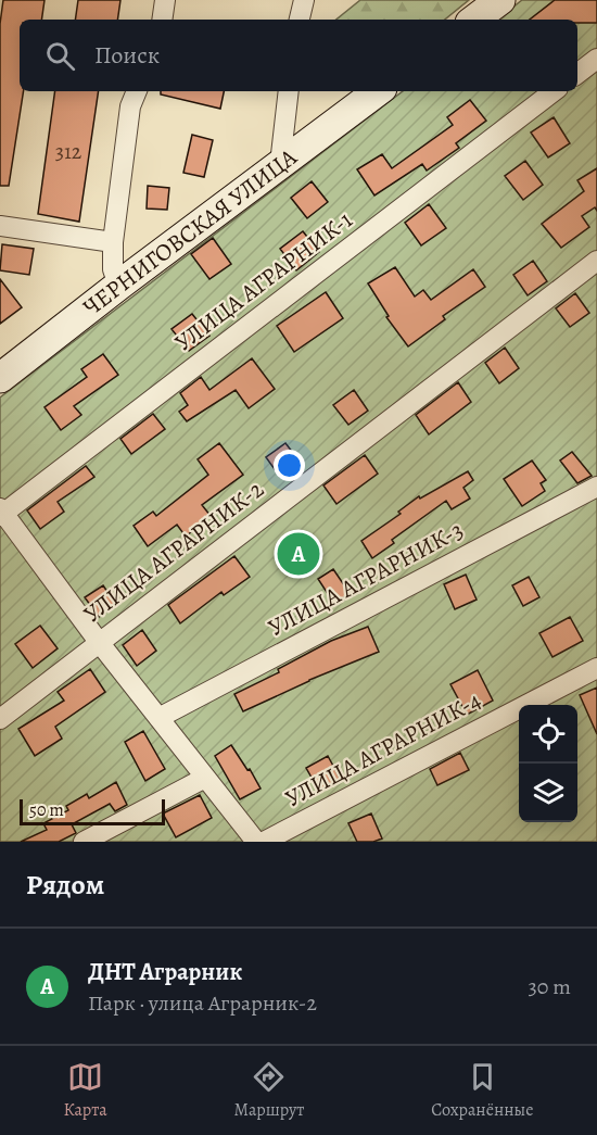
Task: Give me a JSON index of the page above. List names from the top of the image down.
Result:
{
  "streets": {
    "street": [
      "ЧЕРНИГОВСКАЯ УЛИЦА",
      "УЛИЦА АГРАРНИК-1",
      "УЛИЦА АГРАРНИК-2",
      "УЛИЦА АГРАРНИК-3",
      "УЛИЦА АГРАРНИК-4"
    ]
  },
  "house_numbers": ["312"],
  "scale_bar": "50 m",
  "page": {
    "search": "Поиск",
    "pins": "A",
    "scale": "50 m",
    "heading": "Рядом",
    "list": [
      {
        "mark": "A",
        "name": "ДНТ Аграрник",
        "note": "Парк · улица Аграрник-2",
        "value": "30 m"
      }
    ],
    "nav": ["Карта", "Маршрут", "Сохранённые"]
  }
}
